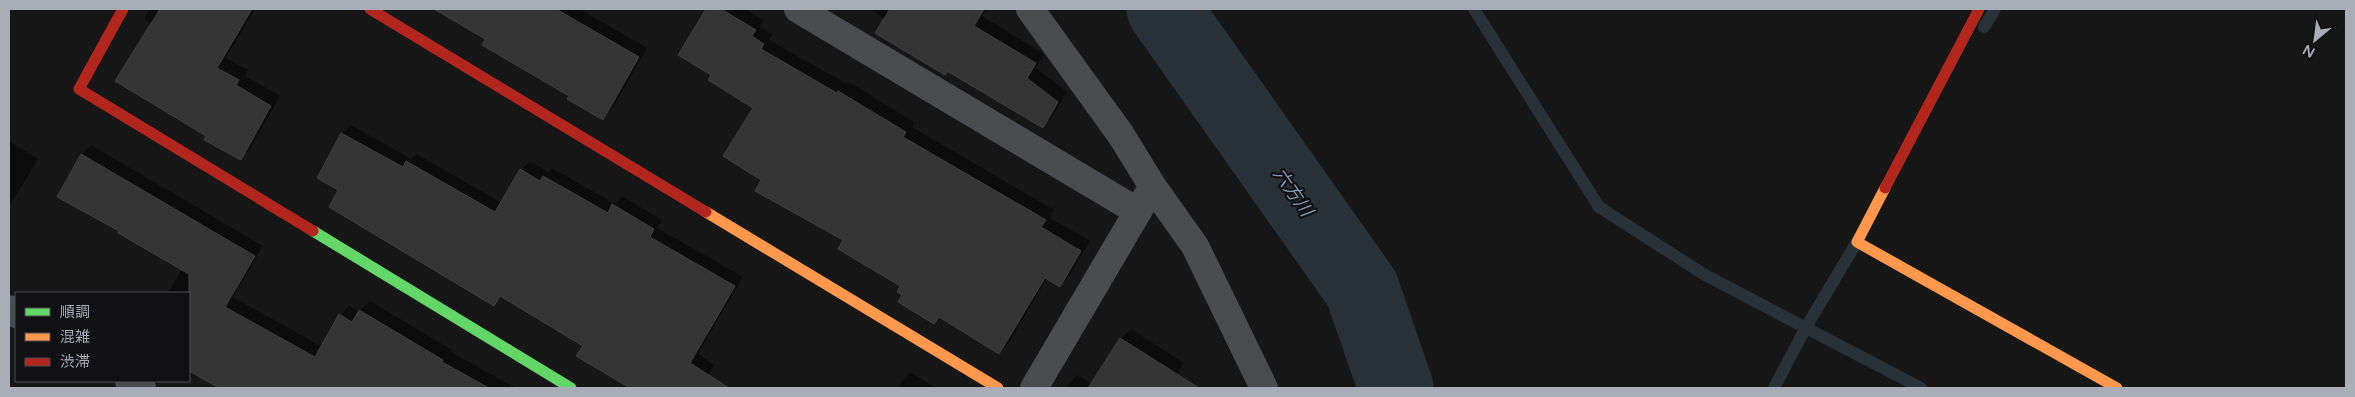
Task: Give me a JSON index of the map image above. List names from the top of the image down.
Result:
{
  "water": ["六方川"],
  "legend": ["順調", "混雑", "渋滞"],
  "north": "bottom left"
}
